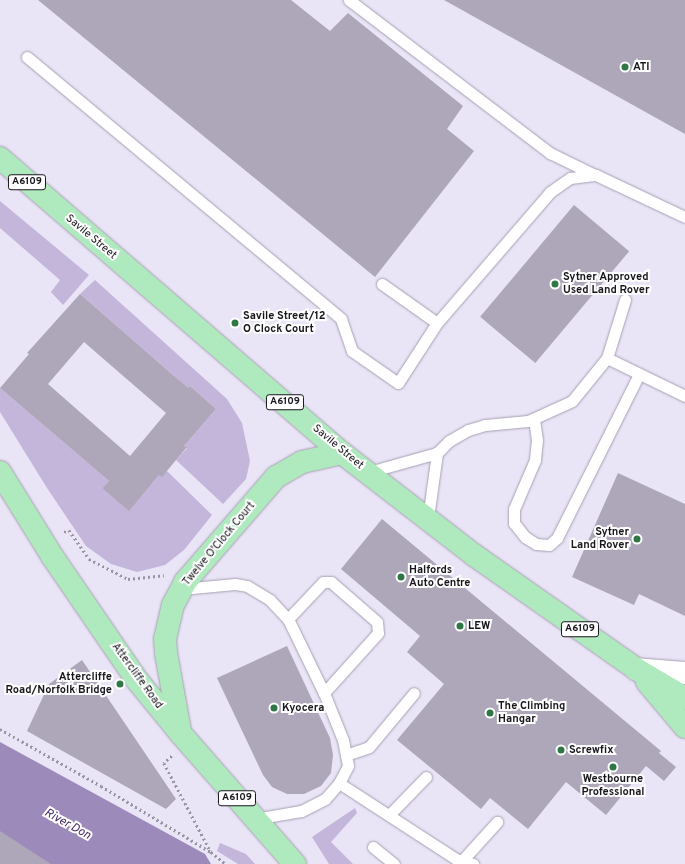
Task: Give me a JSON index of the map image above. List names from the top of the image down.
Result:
{
  "streets": {
    "main road": [
      "A6109",
      "Savile Street",
      "Twelve O'Clock Court",
      "Attercliffe Road"
    ]
  },
  "crossings": [
    ["Savile Street", "Twelve O'Clock Court"],
    ["Twelve O'Clock Court", "Attercliffe Road"]
  ],
  "water": ["River Don"],
  "places": [
    "ATI",
    "Sytner Approved Used Land Rover",
    "Savile Street/12 O Clock Court",
    "Sytner Land Rover",
    "Halfords Auto Centre",
    "LEW",
    "Attercliffe Road/Norfolk Bridge",
    "Kyocera",
    "The Climbing Hangar",
    "Screwfix",
    "Westbourne Professional"
  ]
}
